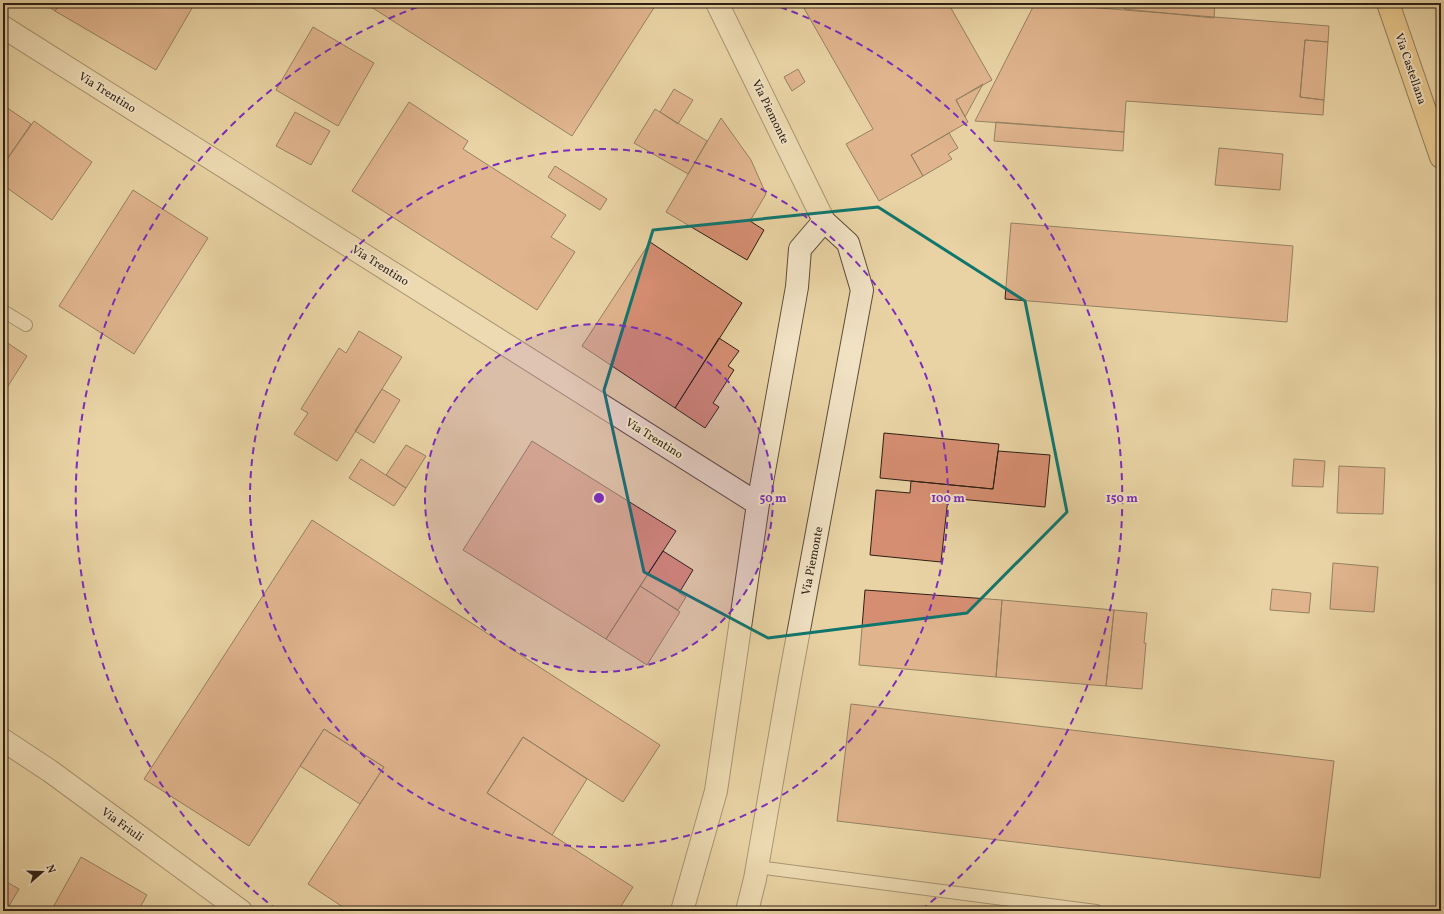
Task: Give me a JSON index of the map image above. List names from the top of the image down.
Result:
{
  "streets": {
    "main road": ["Via Castellana"],
    "street": ["Via Trentino", "Via Piemonte", "Via Friuli"]
  },
  "north": "right",
  "rings": ["50 m", "100 m", "150 m"]
}
